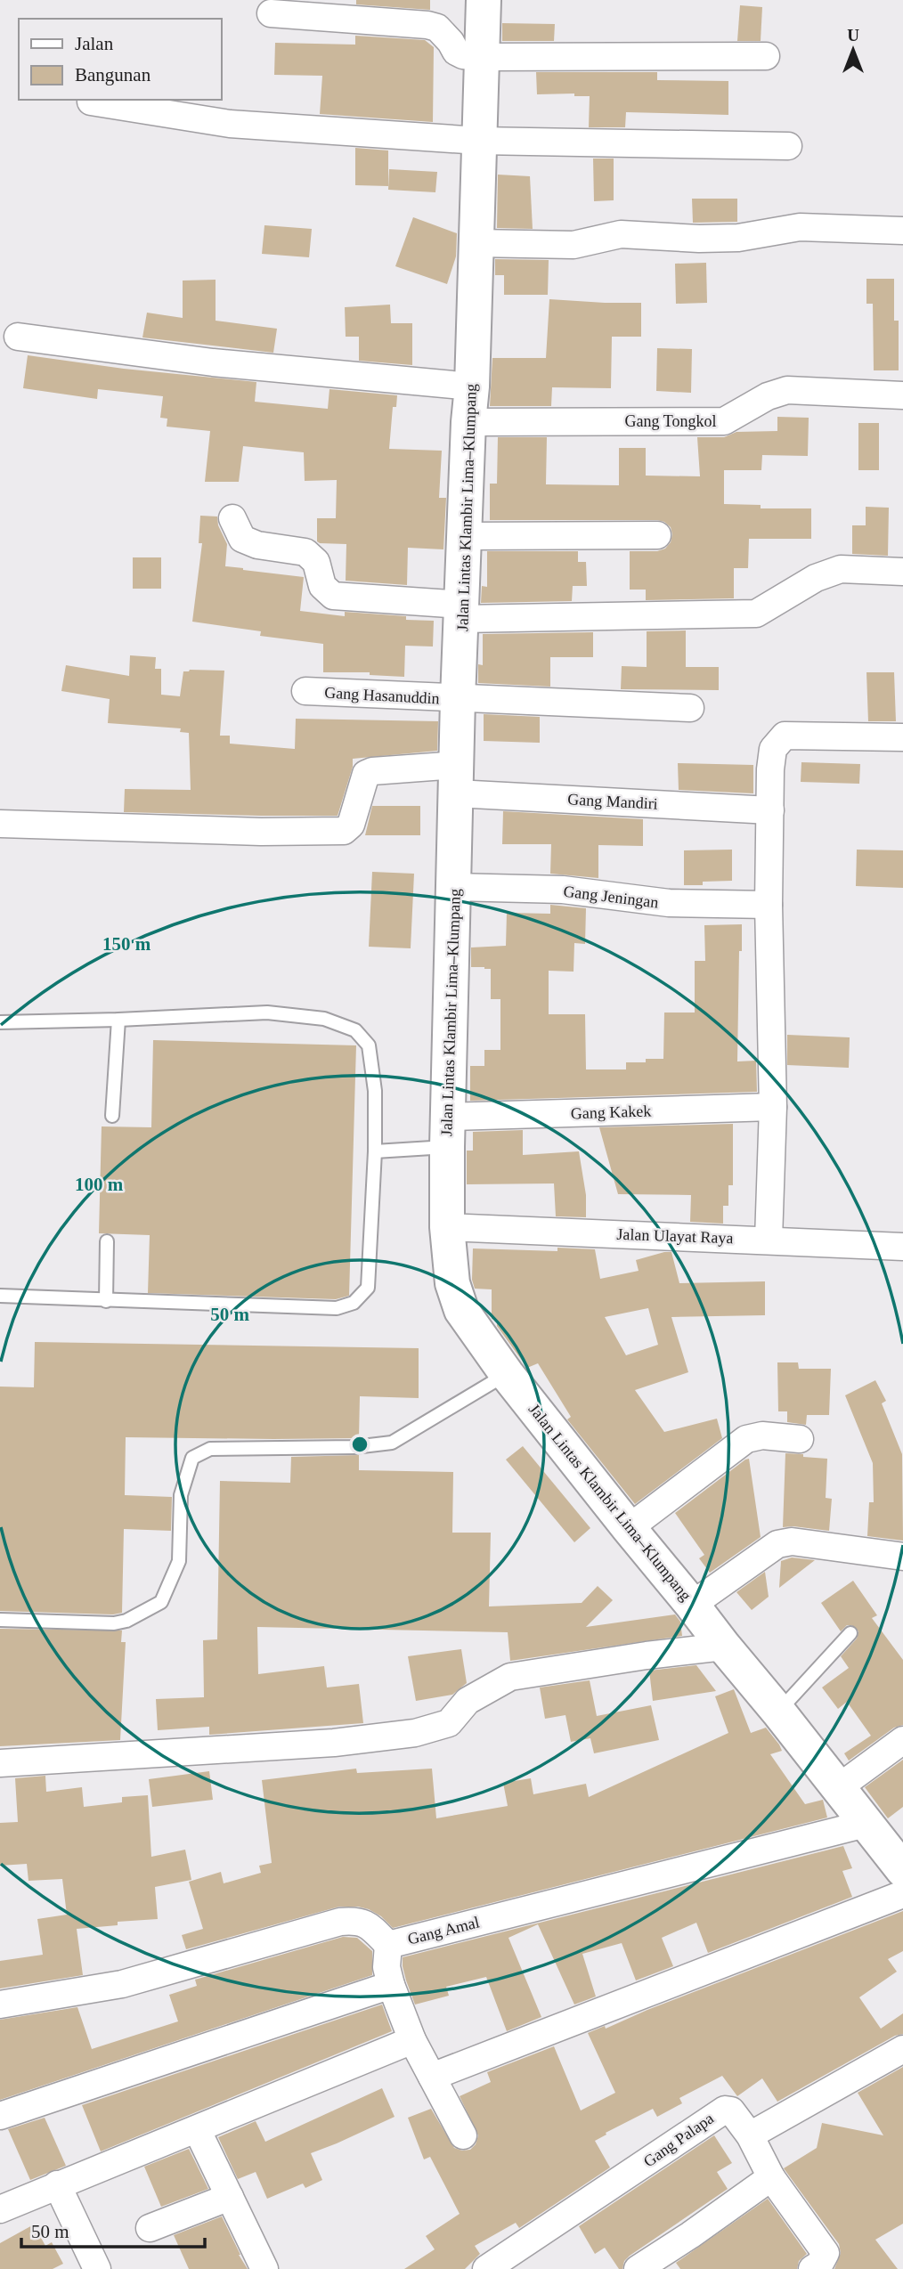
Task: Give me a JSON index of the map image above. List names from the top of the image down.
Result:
{
  "streets": {
    "main road": ["Jalan Lintas Klambir Lima–Klumpang"],
    "street": [
      "Gang Tongkol",
      "Gang Hasanuddin",
      "Gang Mandiri",
      "Gang Jeningan",
      "Gang Kakek",
      "Jalan Ulayat Raya",
      "Gang Amal",
      "Gang Palapa"
    ]
  },
  "crossings": [
    ["Gang Tongkol", "Jalan Lintas Klambir Lima–Klumpang"],
    ["Jalan Lintas Klambir Lima–Klumpang", "Gang Hasanuddin"],
    ["Jalan Lintas Klambir Lima–Klumpang", "Gang Mandiri"],
    ["Jalan Lintas Klambir Lima–Klumpang", "Gang Jeningan"],
    ["Jalan Lintas Klambir Lima–Klumpang", "Gang Kakek"],
    ["Jalan Lintas Klambir Lima–Klumpang", "Jalan Ulayat Raya"],
    ["Jalan Lintas Klambir Lima–Klumpang", "Gang Amal"]
  ],
  "legend": ["Jalan", "Bangunan"],
  "scale_bar": "50 m",
  "north": "top",
  "rings": ["150 m", "100 m", "50 m"]
}
